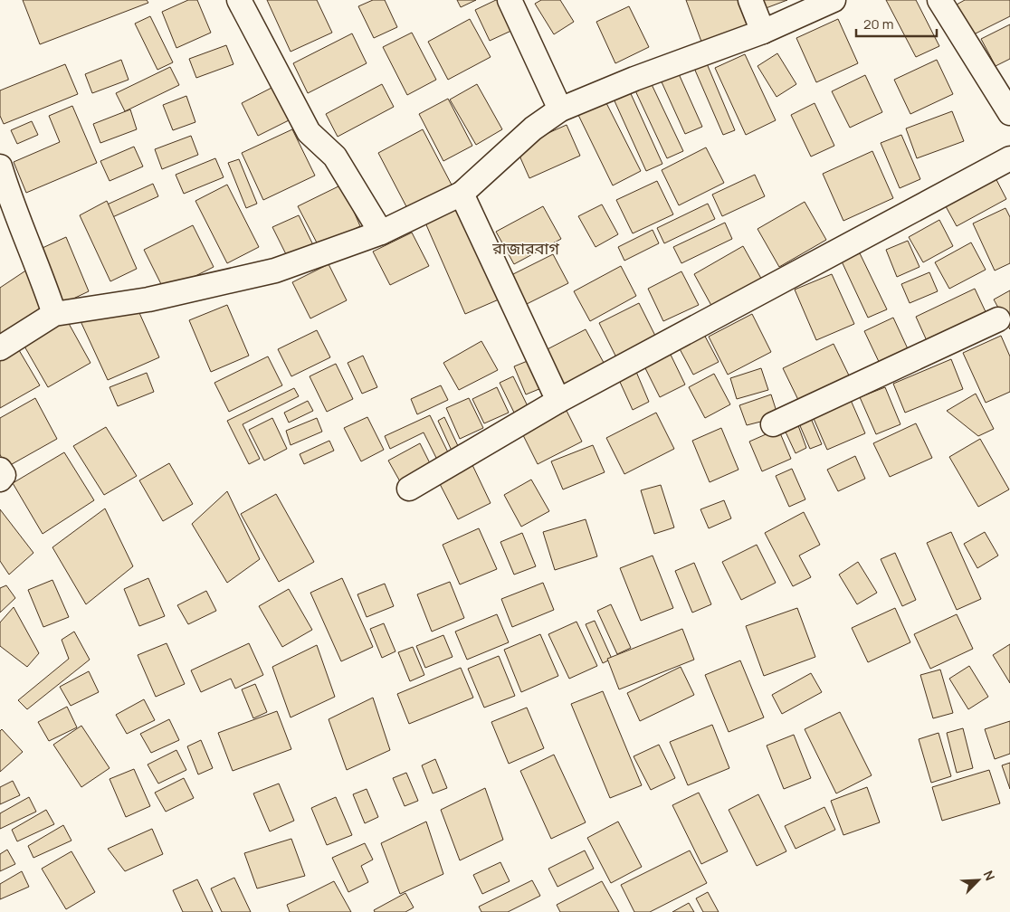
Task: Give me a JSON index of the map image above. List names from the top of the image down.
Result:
{
  "districts": ["রাজারবাগ"],
  "scale_bar": "20 m",
  "north": "top right"
}
